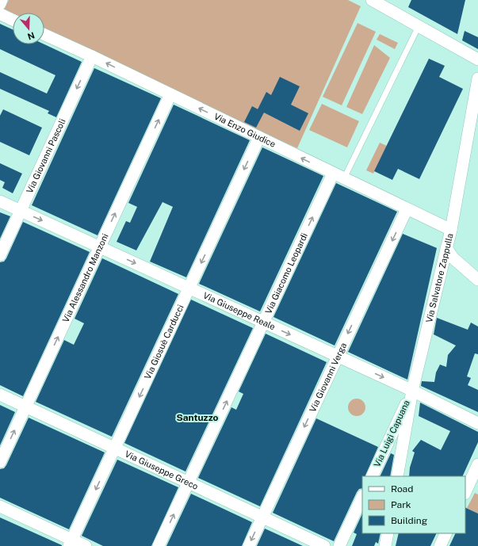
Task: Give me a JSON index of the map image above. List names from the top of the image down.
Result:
{
  "streets": {
    "street": [
      "Via Enzo Giudice",
      "Via Giovanni Pascoli",
      "Via Giacomo Leopardi",
      "Via Alessandro Manzoni",
      "Via Salvatore Zappulla",
      "Via Giuseppe Reale",
      "Via Giosuè Carducci",
      "Via Giovanni Verga",
      "Via Luigi Capuana",
      "Via Giuseppe Greco"
    ]
  },
  "crossings": [
    ["Via Enzo Giudice", "Via Giovanni Pascoli"],
    ["Via Enzo Giudice", "Via Giacomo Leopardi"],
    ["Via Enzo Giudice", "Via Alessandro Manzoni"],
    ["Via Enzo Giudice", "Via Salvatore Zappulla"],
    ["Via Enzo Giudice", "Via Giosuè Carducci"],
    ["Via Enzo Giudice", "Via Giovanni Verga"],
    ["Via Giovanni Pascoli", "Via Giuseppe Reale"],
    ["Via Giacomo Leopardi", "Via Giuseppe Reale"],
    ["Via Giacomo Leopardi", "Via Giuseppe Greco"],
    ["Via Alessandro Manzoni", "Via Giuseppe Reale"],
    ["Via Alessandro Manzoni", "Via Giuseppe Greco"],
    ["Via Salvatore Zappulla", "Via Giuseppe Reale"],
    ["Via Salvatore Zappulla", "Via Luigi Capuana"],
    ["Via Giuseppe Reale", "Via Giosuè Carducci"],
    ["Via Giuseppe Reale", "Via Giovanni Verga"],
    ["Via Giuseppe Reale", "Via Luigi Capuana"],
    ["Via Giosuè Carducci", "Via Giuseppe Greco"],
    ["Via Giovanni Verga", "Via Giuseppe Greco"]
  ],
  "one_way": [
    "Via Enzo Giudice",
    "Via Giovanni Pascoli",
    "Via Giacomo Leopardi",
    "Via Alessandro Manzoni",
    "Via Giuseppe Reale",
    "Via Giosuè Carducci",
    "Via Giovanni Verga"
  ],
  "districts": ["Santuzzo"],
  "legend": ["Road", "Park", "Building"],
  "north": "bottom"
}
